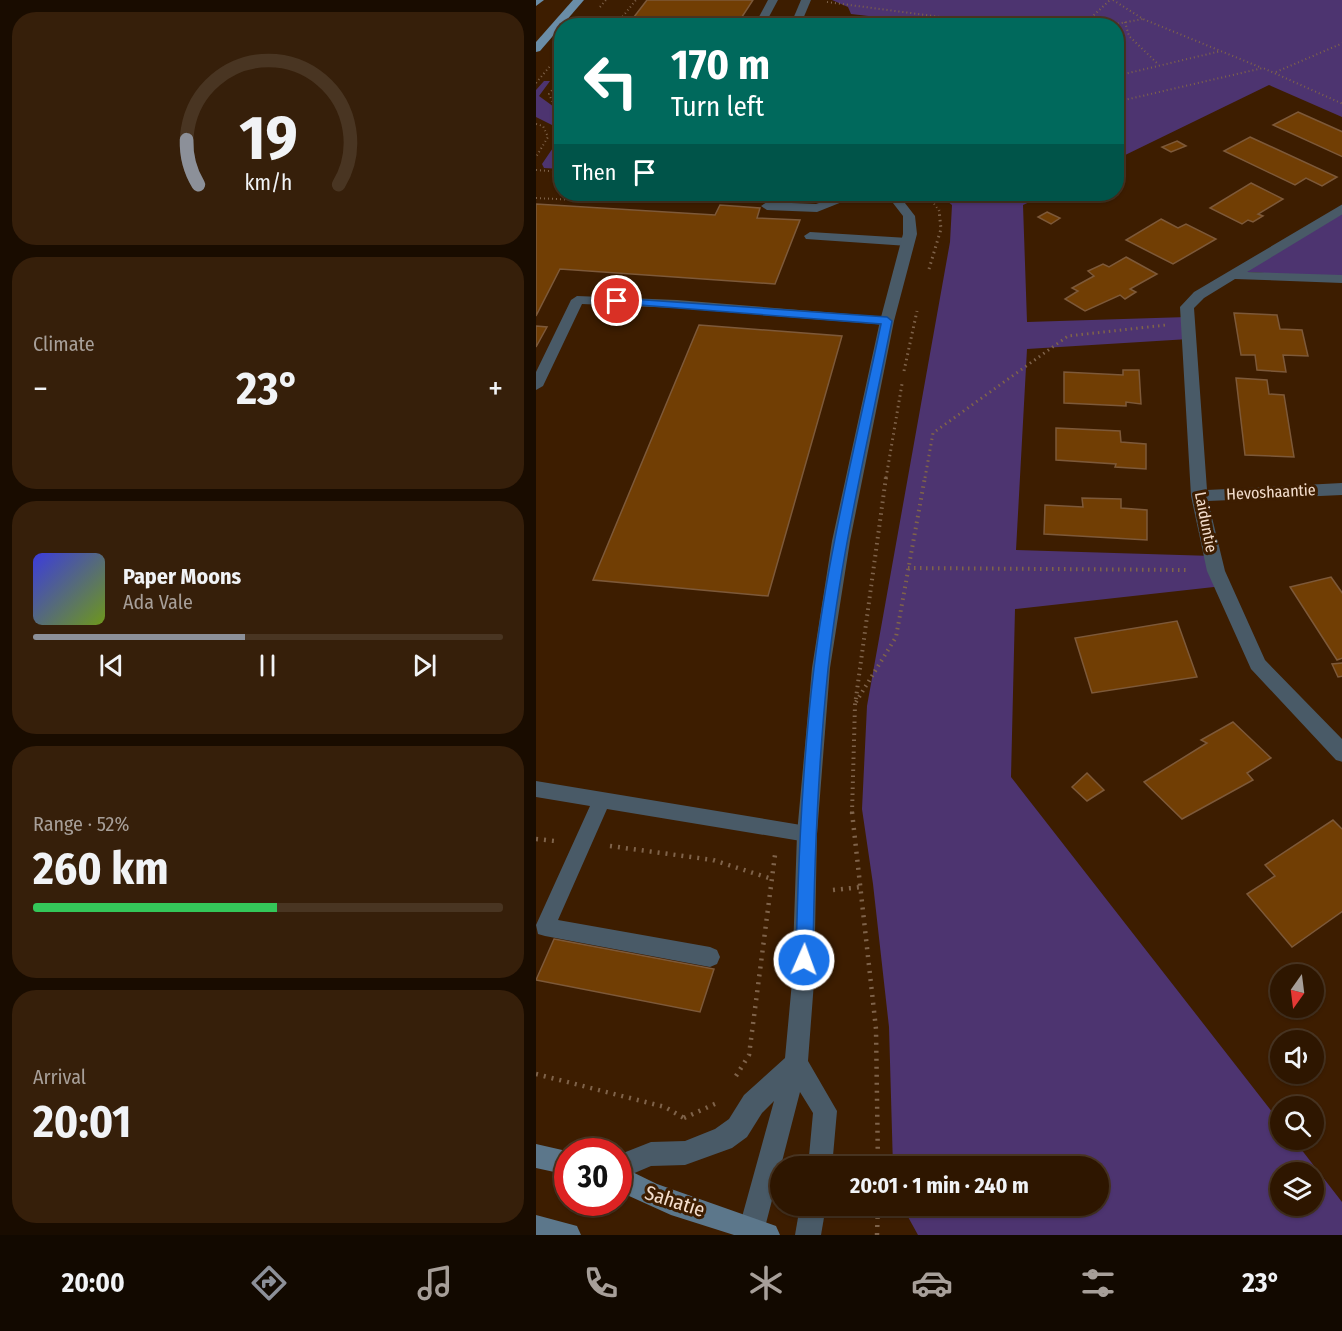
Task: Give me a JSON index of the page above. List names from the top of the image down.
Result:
{
  "streets": {
    "street": ["Hevoshaantie", "Laiduntie", "Sahatie"]
  },
  "crossings": [
    ["Hevoshaantie", "Laiduntie"]
  ],
  "north": "bottom",
  "page": {
    "turn": ["170 m", "Turn left"],
    "then": "Then",
    "tile": [
      "Climate",
      ["Range · 52%", "260 km"],
      ["Arrival", "20:01"]
    ],
    "heat": ["−", "23°", "+"],
    "song": ["Paper Moons", "Ada Vale"],
    "limit": "30",
    "trip": "20:01 · 1 min · 240 m",
    "tabs": ["20:00", "23°"],
    "gauge": ["19", "km/h"]
  }
}
